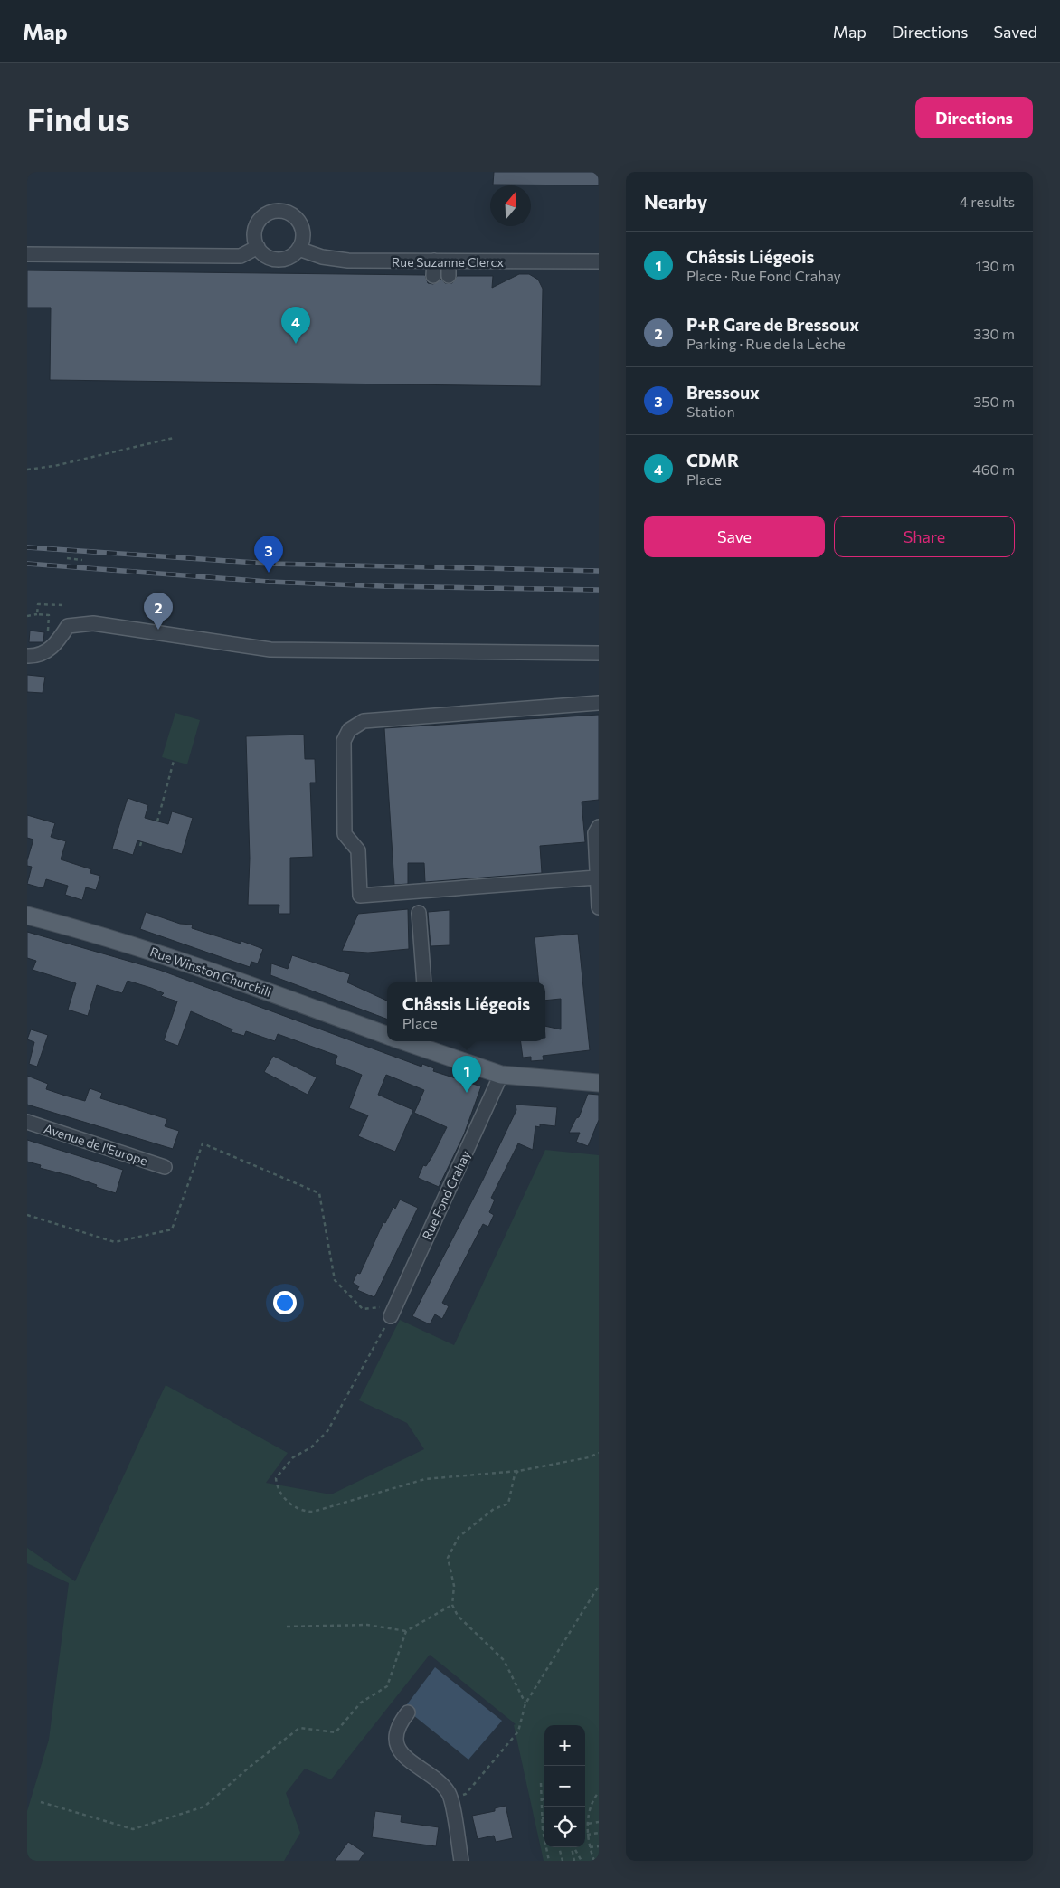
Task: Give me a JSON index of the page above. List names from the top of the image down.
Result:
{
  "streets": {
    "main road": ["Rue Winston Churchill"],
    "street": ["Rue Suzanne Clercx", "Avenue de l'Europe", "Rue Fond Crahay"]
  },
  "crossings": [
    ["Rue Winston Churchill", "Rue Fond Crahay"]
  ],
  "north": "top",
  "page": {
    "header": "Map",
    "nav": ["Map", "Directions", "Saved"],
    "buttons": [
      "Directions",
      ["Save", "Share"]
    ],
    "title": "Find us",
    "heading": ["Nearby", "4 results"],
    "list": [
      {
        "mark": "1",
        "name": "Châssis Liégeois",
        "note": "Place · Rue Fond Crahay",
        "value": "130 m"
      },
      {
        "mark": "2",
        "name": "P+R Gare de Bressoux",
        "note": "Parking · Rue de la Lèche",
        "value": "330 m"
      },
      {
        "mark": "3",
        "name": "Bressoux",
        "note": "Station",
        "value": "350 m"
      },
      {
        "mark": "4",
        "name": "CDMR",
        "note": "Place",
        "value": "460 m"
      }
    ],
    "pins": [
      "4",
      "3",
      "2",
      "1"
    ],
    "popup": ["Châssis Liégeois", "Place"],
    "map_buttons": ["+", "−"]
  }
}
